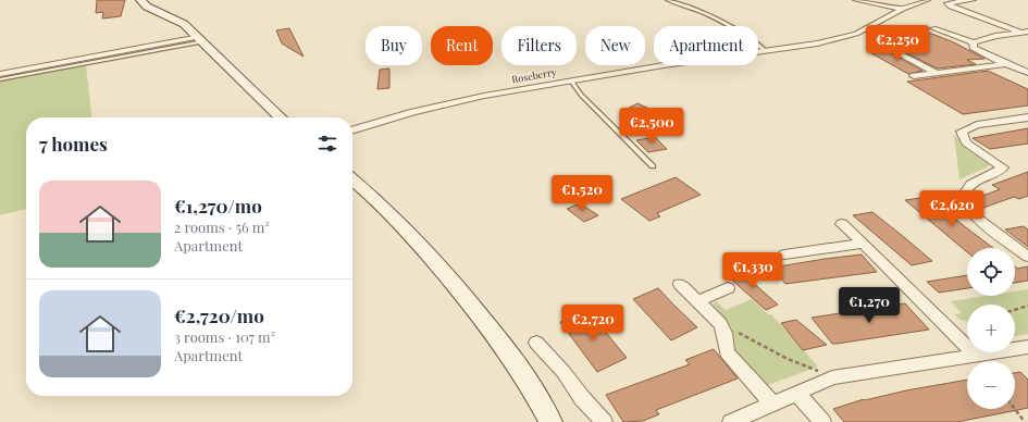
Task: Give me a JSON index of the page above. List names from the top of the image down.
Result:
{
  "streets": {
    "street": ["Roseberry"]
  },
  "page": {
    "price": [
      "€2,250",
      "€2,500",
      "€1,520",
      "€2,620",
      "€1,330",
      "€1,270",
      "€2,720"
    ],
    "chip": [
      "Buy",
      "Rent",
      "Filters",
      "New",
      "Apartment"
    ],
    "heading": "7 homes",
    "list": [
      {
        "name": "€1,270/mo",
        "note": "2 rooms · 56 m² · Apartment"
      },
      {
        "name": "€2,720/mo",
        "note": "3 rooms · 107 m² · Apartment"
      }
    ],
    "map_buttons": ["+", "−"]
  }
}
